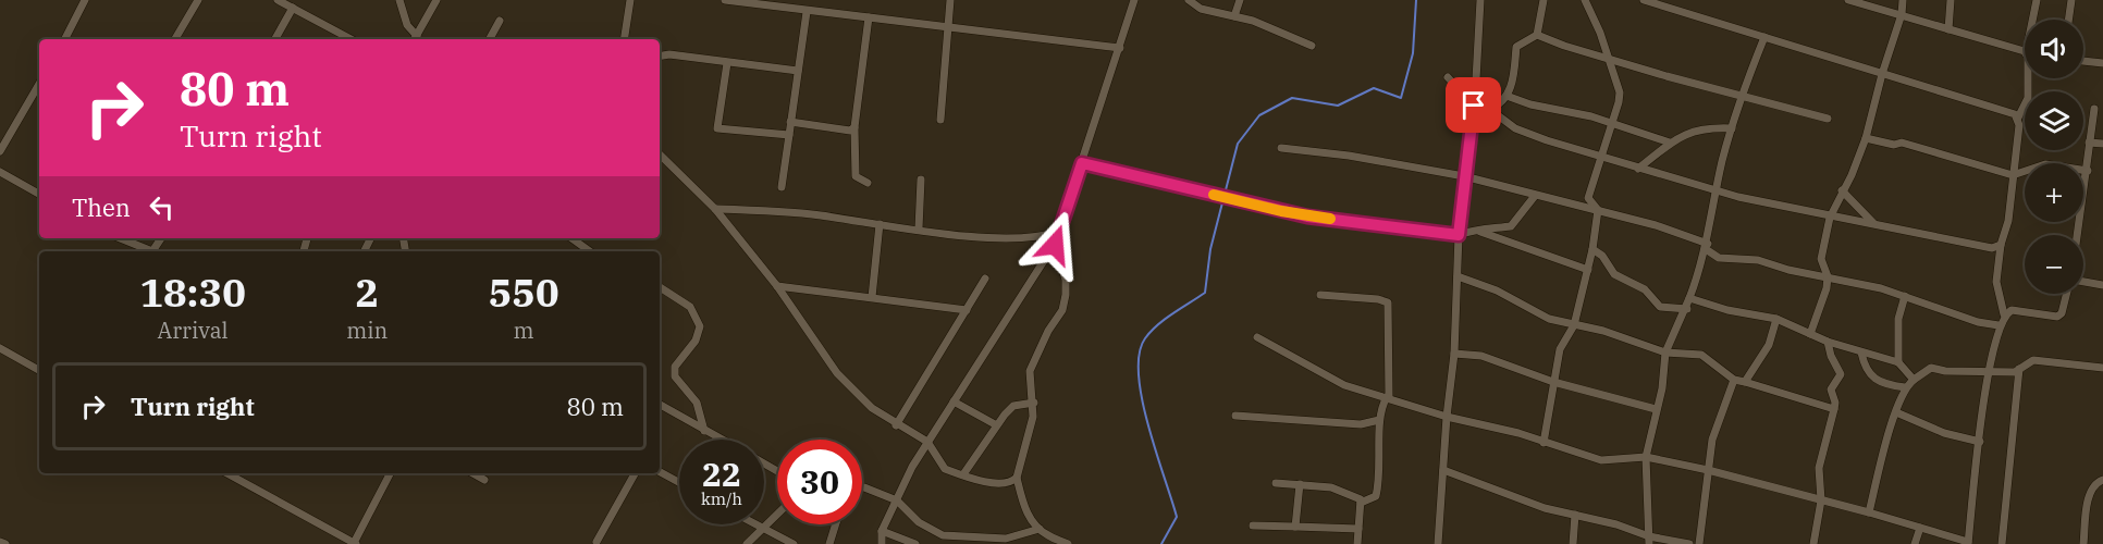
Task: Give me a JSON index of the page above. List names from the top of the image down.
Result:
{
  "page": {
    "map_buttons": ["+", "−"],
    "turn": ["80 m", "Turn right"],
    "then": "Then",
    "eta": [
      "18:30",
      "Arrival",
      "2",
      "min",
      "550",
      "m"
    ],
    "list": [
      {
        "name": "Turn right",
        "value": "80 m"
      }
    ],
    "speed": "22 km/h",
    "limit": "30"
  }
}
